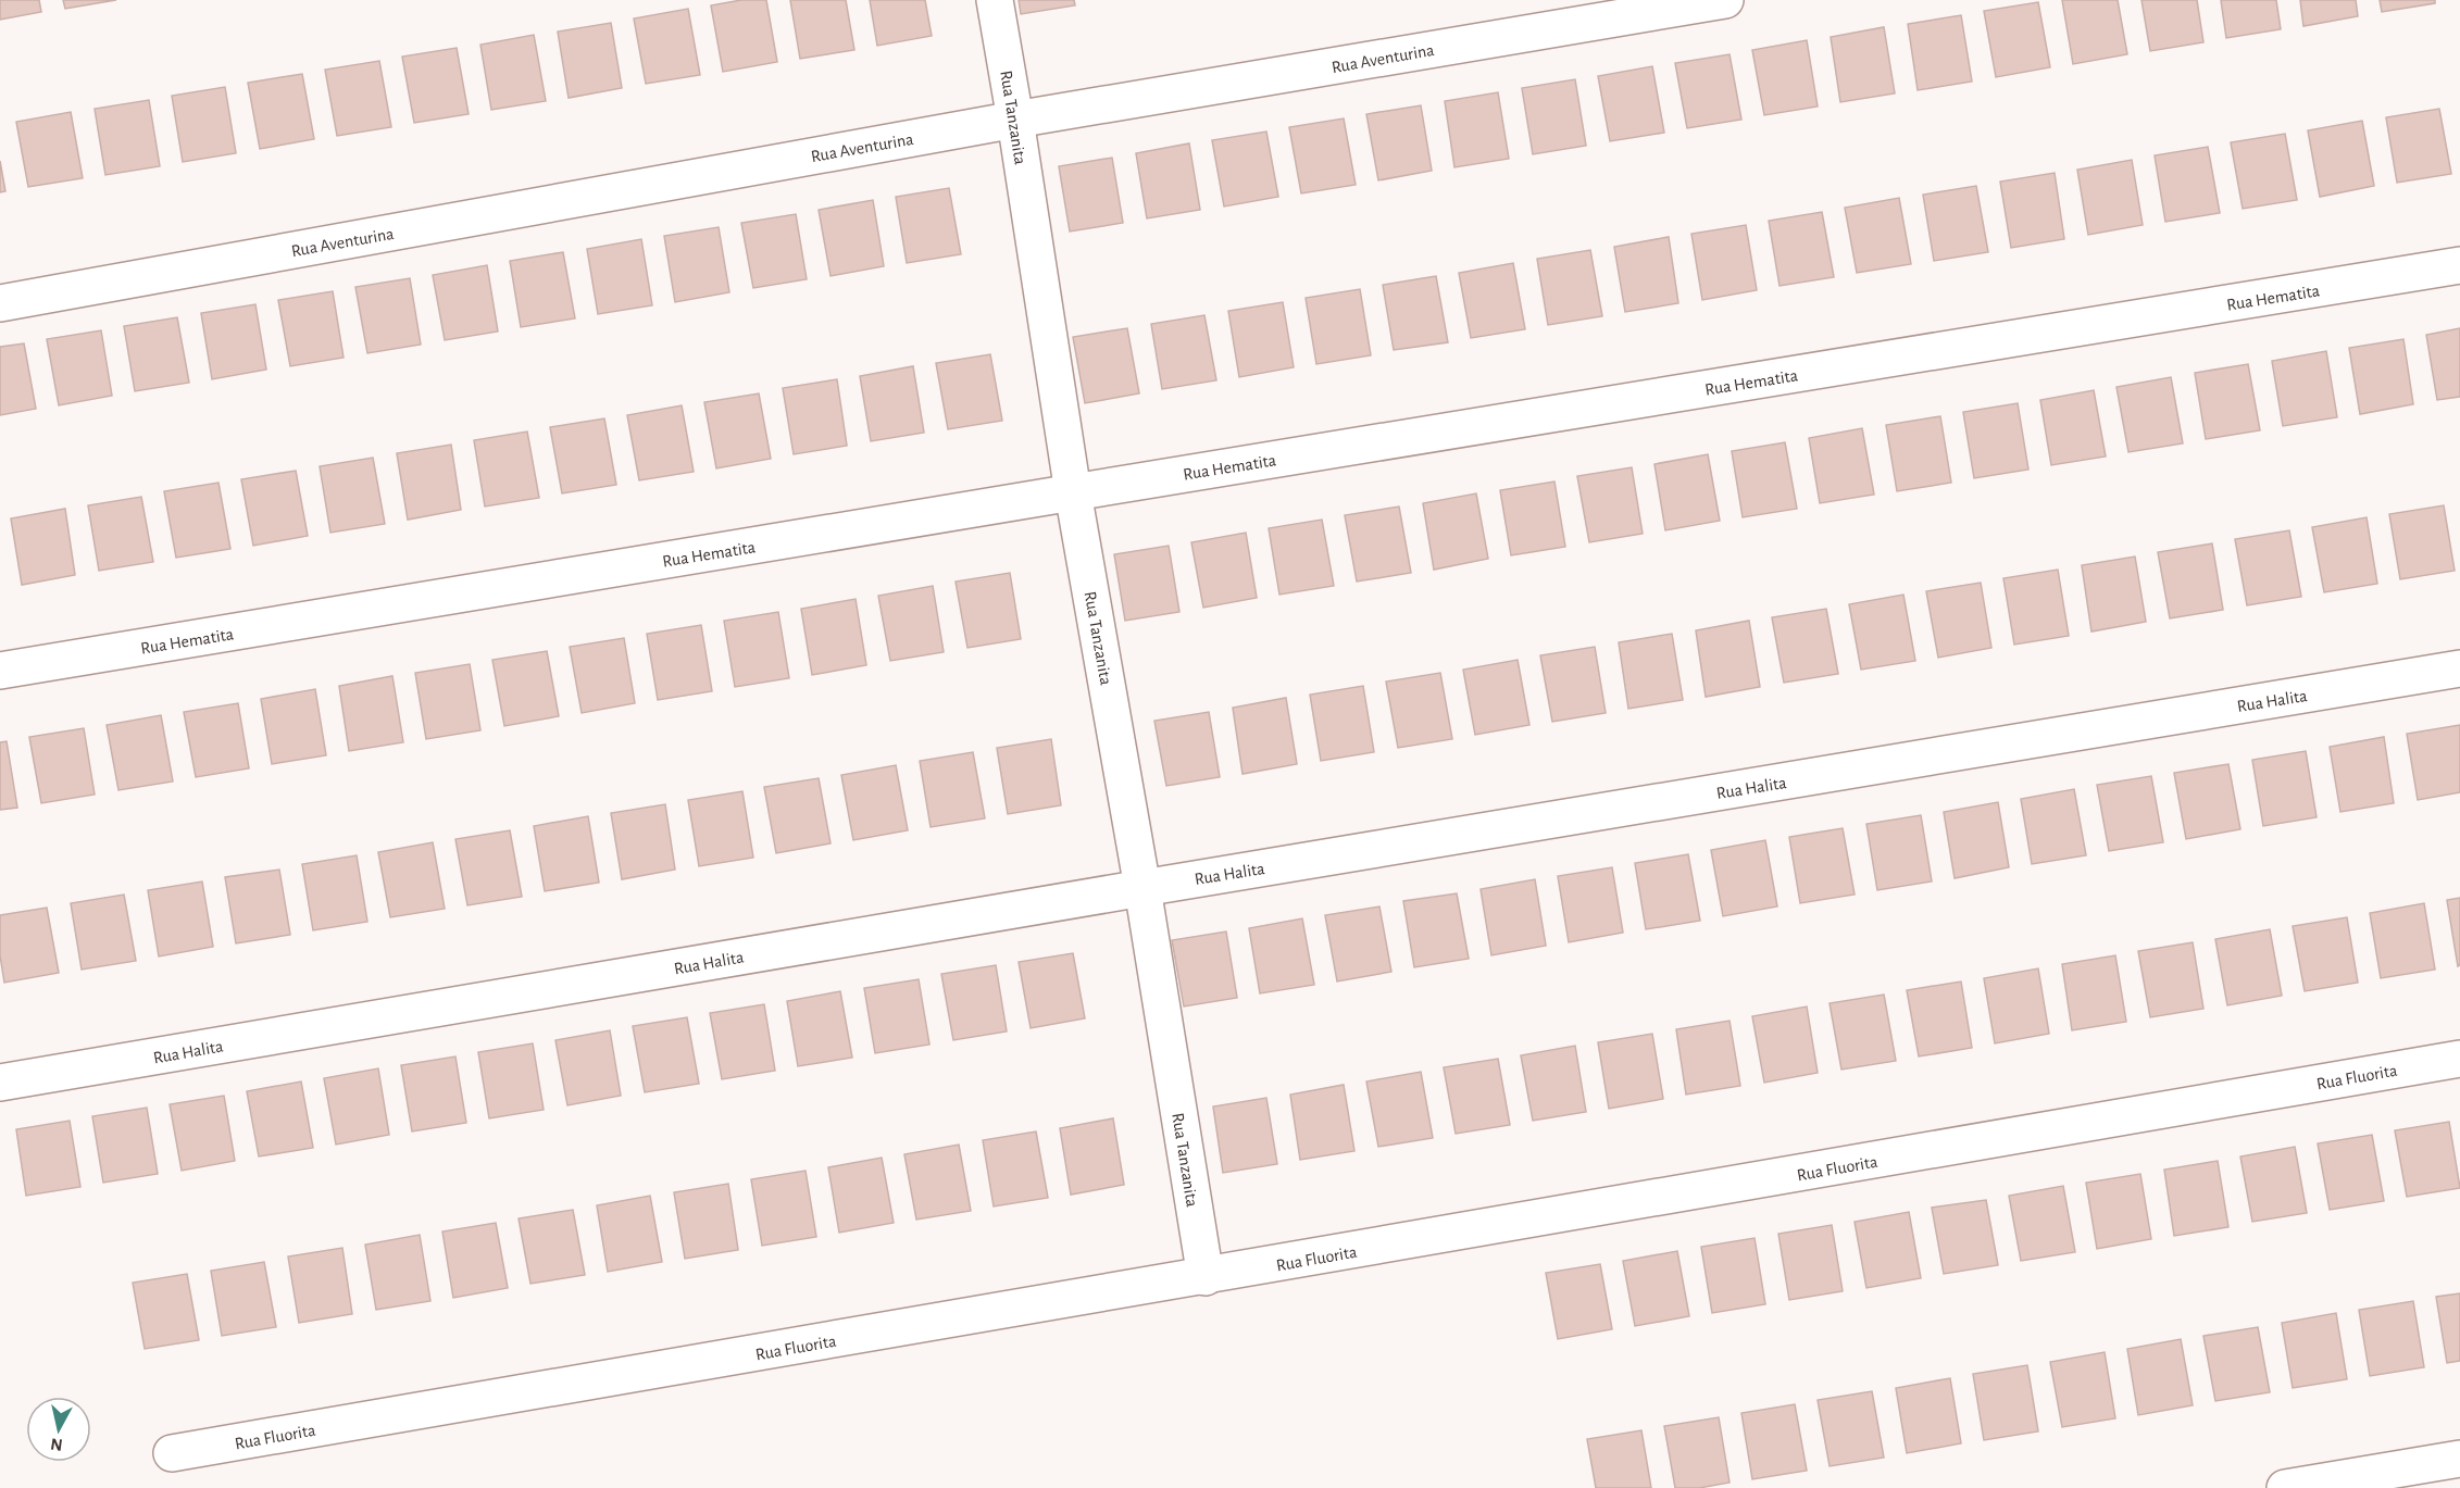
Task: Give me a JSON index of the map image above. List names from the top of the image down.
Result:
{
  "streets": {
    "street": [
      "Rua Aventurina",
      "Rua Tanzanita",
      "Rua Hematita",
      "Rua Halita",
      "Rua Fluorita"
    ]
  },
  "crossings": [
    ["Rua Aventurina", "Rua Tanzanita"],
    ["Rua Tanzanita", "Rua Hematita"],
    ["Rua Tanzanita", "Rua Halita"],
    ["Rua Tanzanita", "Rua Fluorita"]
  ],
  "north": "bottom"
}
